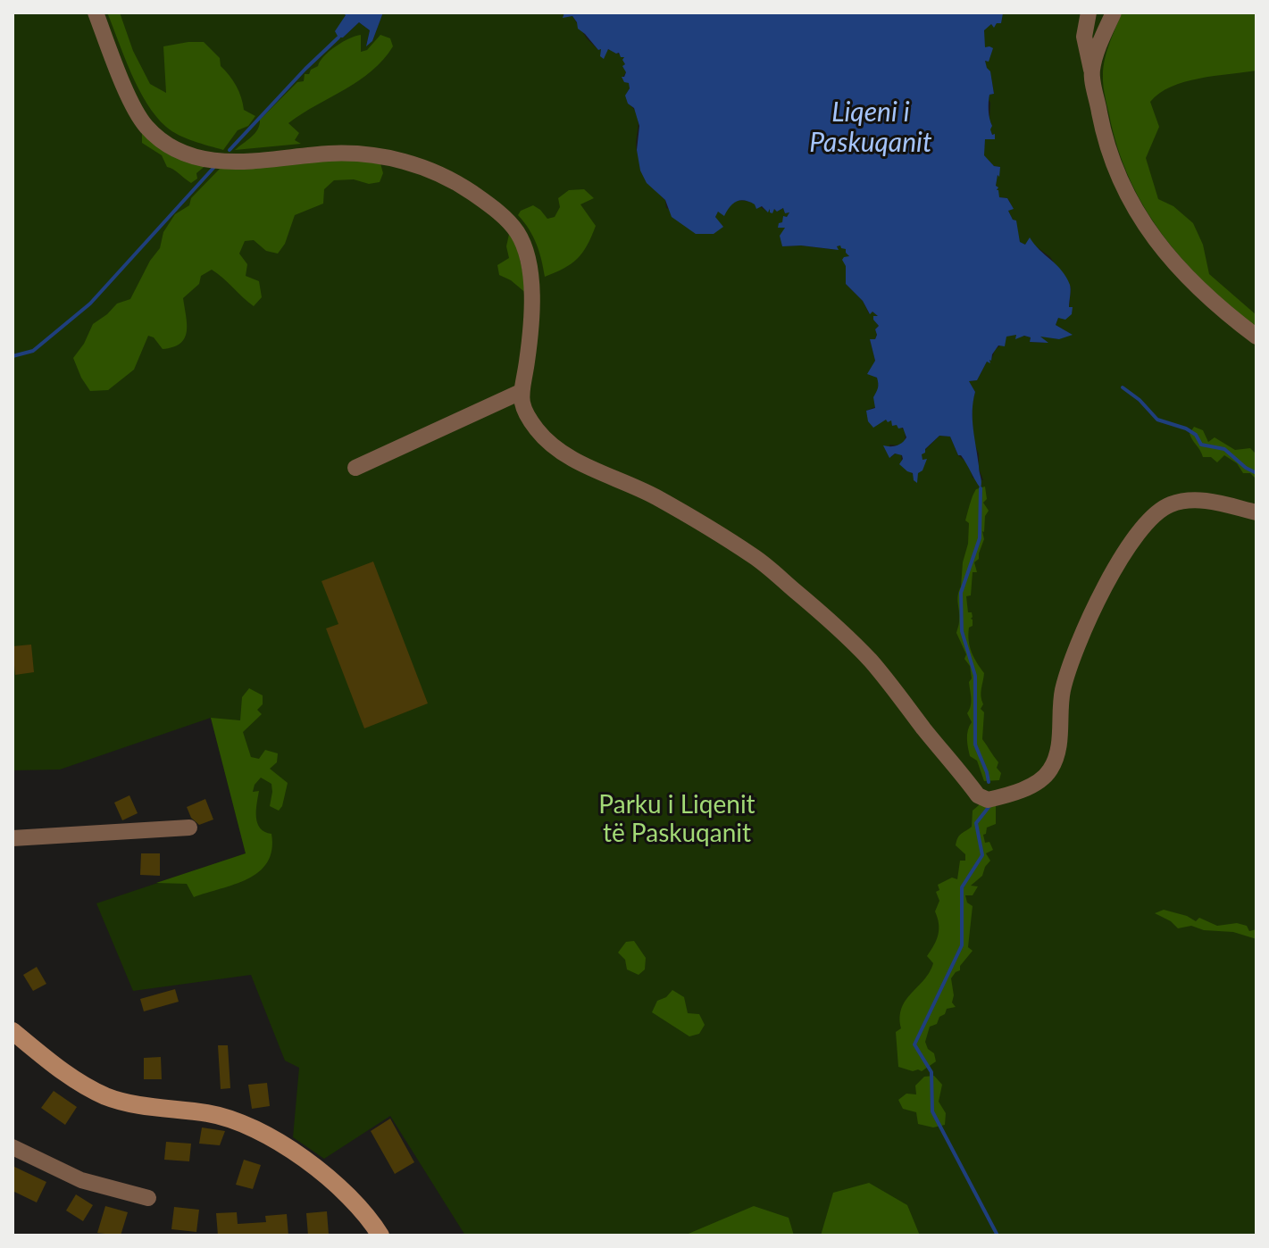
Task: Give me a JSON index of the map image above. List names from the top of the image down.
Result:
{
  "water": ["Liqeni i Paskuqanit"],
  "parks": ["Parku i Liqenit të Paskuqanit"]
}
